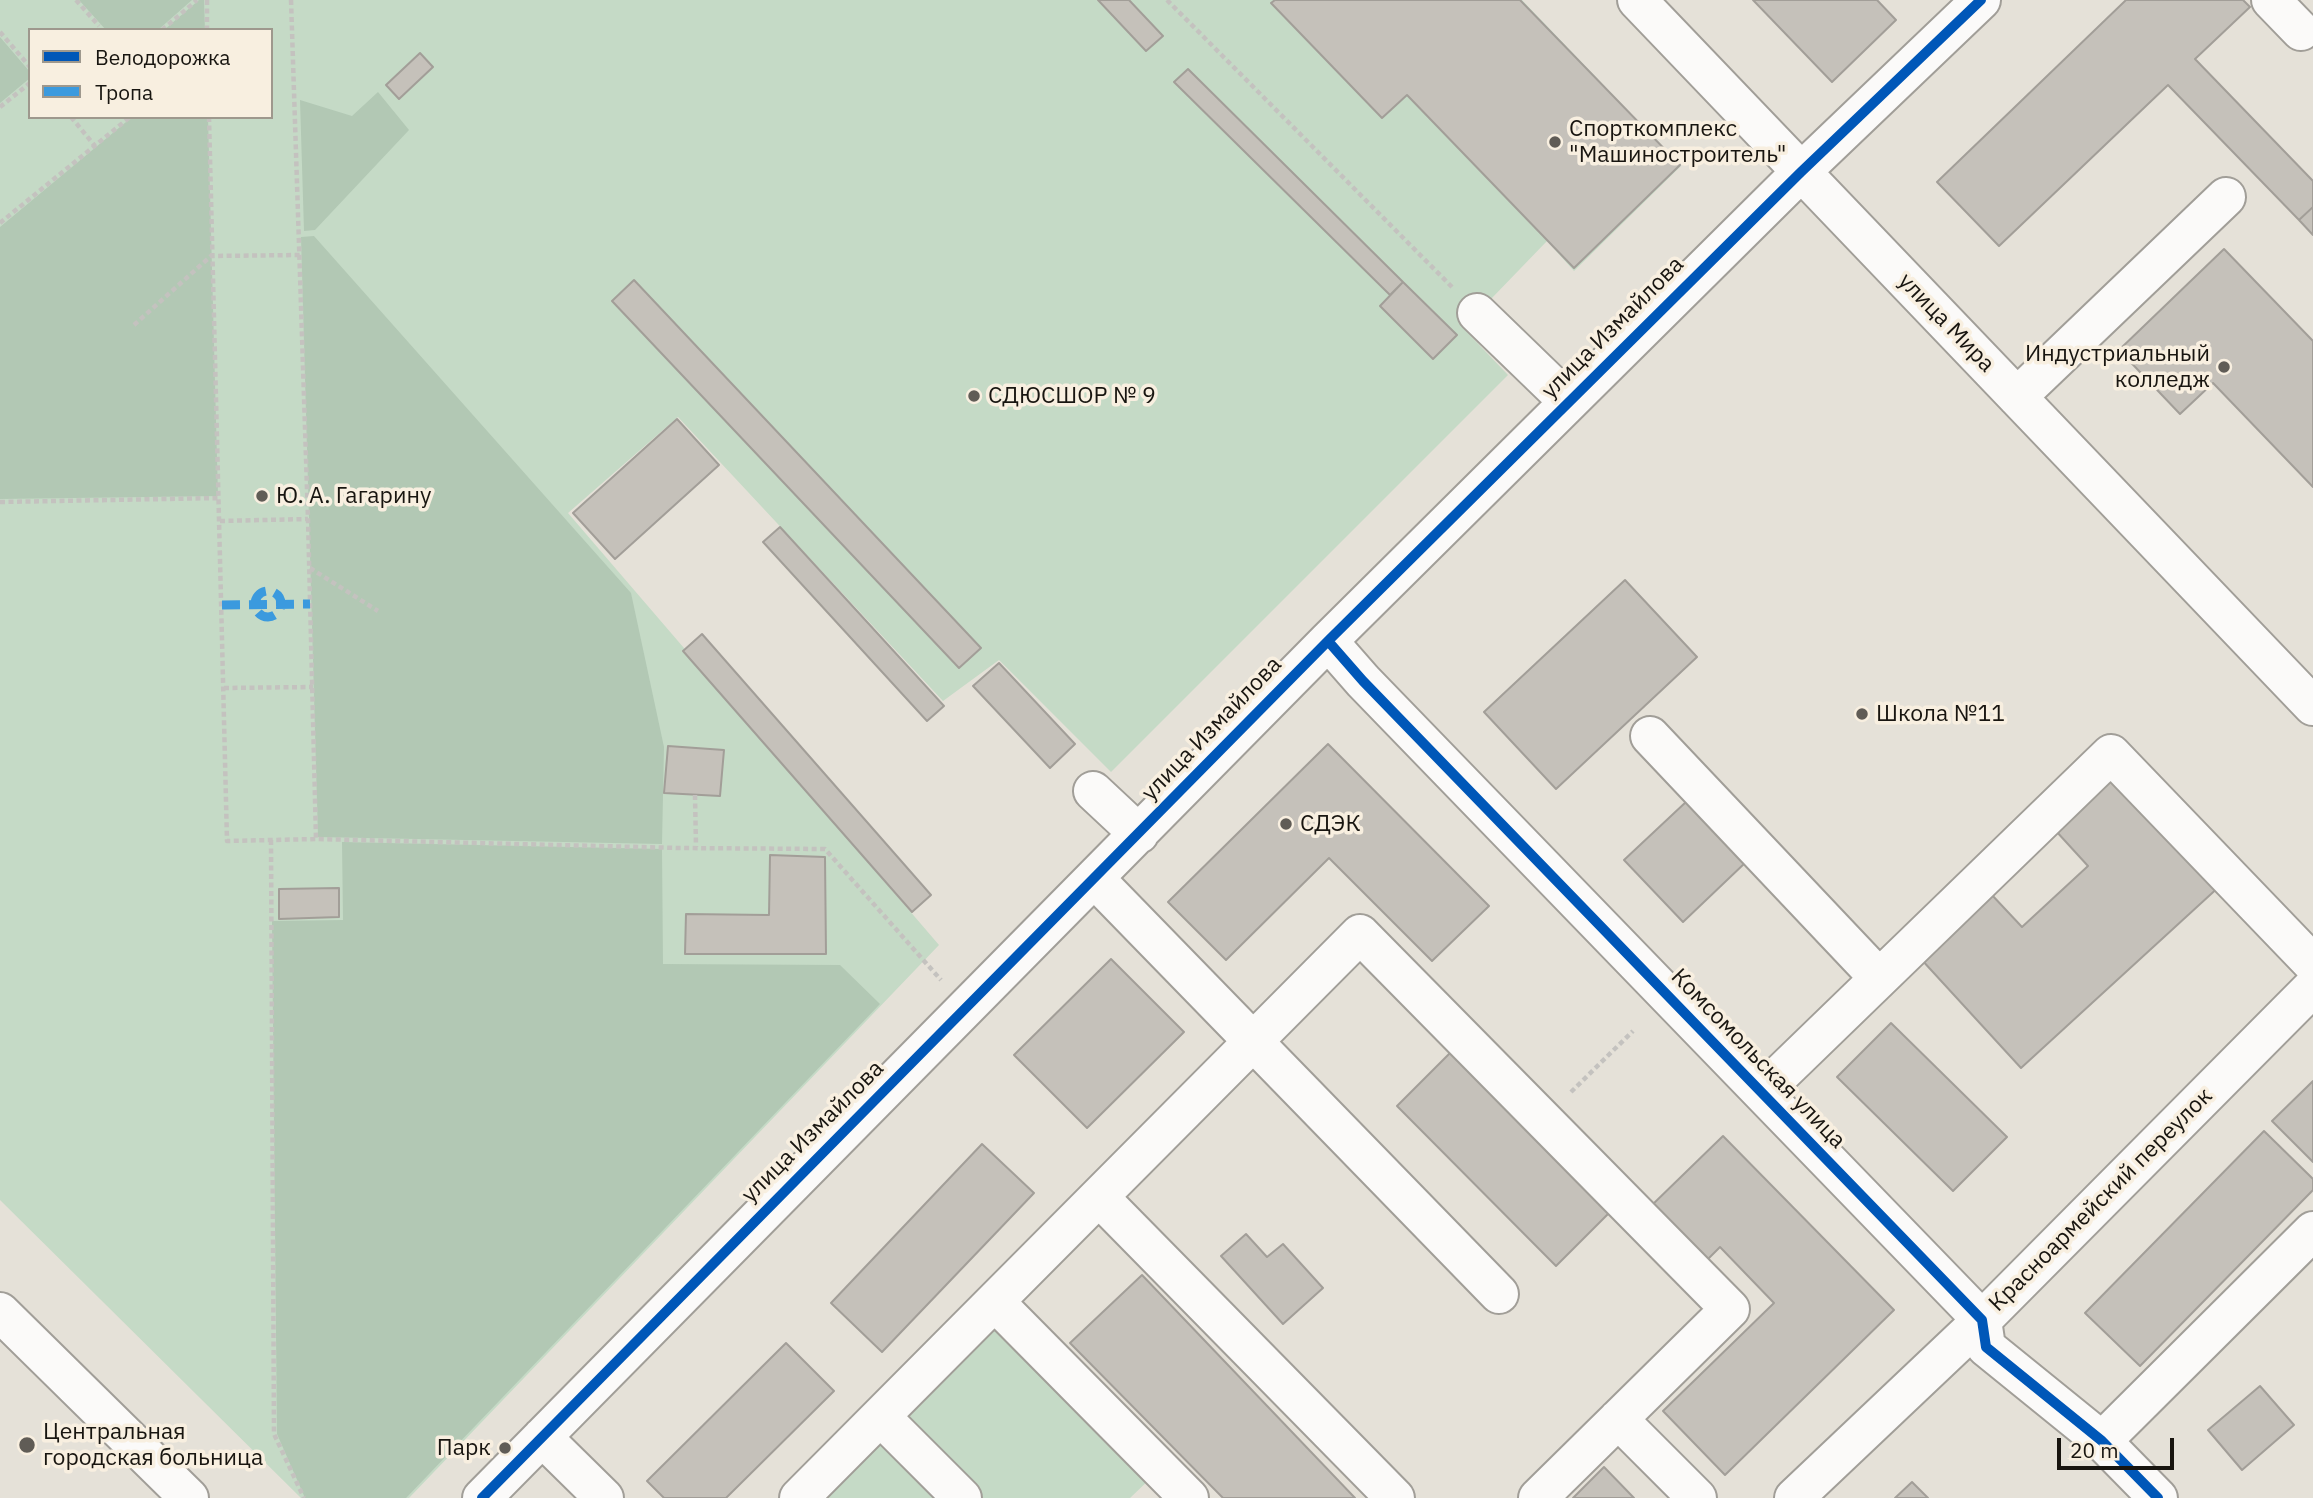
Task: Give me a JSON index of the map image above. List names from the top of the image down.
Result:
{
  "streets": {
    "street": [
      "улица Мира",
      "улица Измайлова",
      "Комсомольская улица",
      "Красноармейский переулок"
    ]
  },
  "crossings": [
    ["улица Мира", "улица Измайлова"],
    ["улица Измайлова", "Комсомольская улица"],
    ["Комсомольская улица", "Красноармейский переулок"]
  ],
  "places": [
    "Спорткомплекс \"Машиностроитель\"",
    "Индустриальный колледж",
    "СДЮСШОР № 9",
    "Ю. А. Гагарину",
    "Школа №11",
    "СДЭК",
    "Центральная городская больница",
    "Парк"
  ],
  "legend": ["Велодорожка", "Тропа"],
  "scale_bar": "20 m"
}
